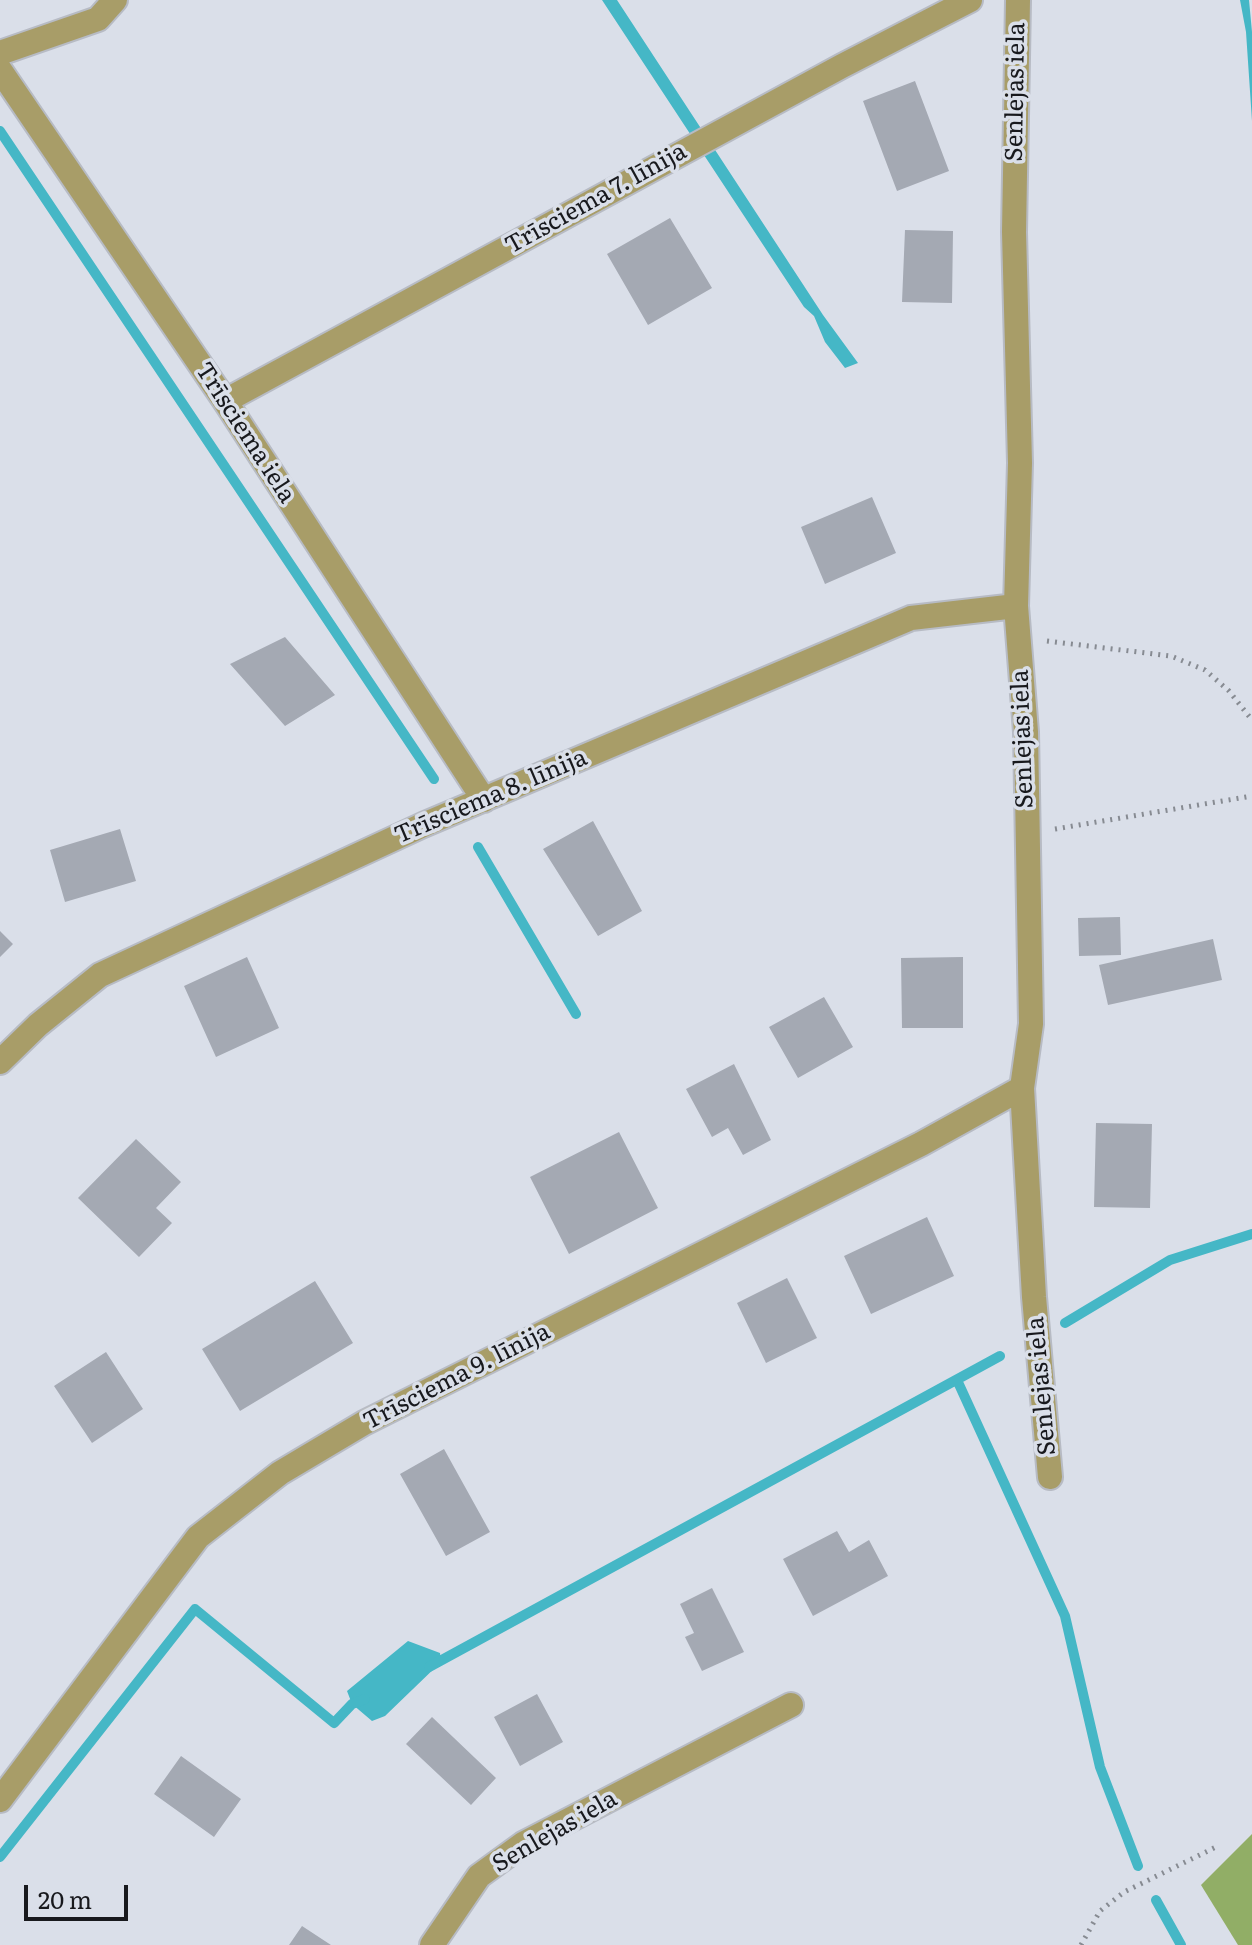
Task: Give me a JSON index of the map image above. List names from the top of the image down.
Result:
{
  "streets": {
    "street": [
      "Senlejas iela",
      "Trīsciema 7. līnija",
      "Trīsciema iela",
      "Trīsciema 8. līnija",
      "Trīsciema 9. līnija"
    ]
  },
  "crossings": [
    ["Senlejas iela", "Trīsciema 8. līnija"],
    ["Senlejas iela", "Trīsciema 9. līnija"],
    ["Trīsciema 7. līnija", "Trīsciema iela"],
    ["Trīsciema iela", "Trīsciema 8. līnija"]
  ],
  "scale_bar": "20 m"
}
